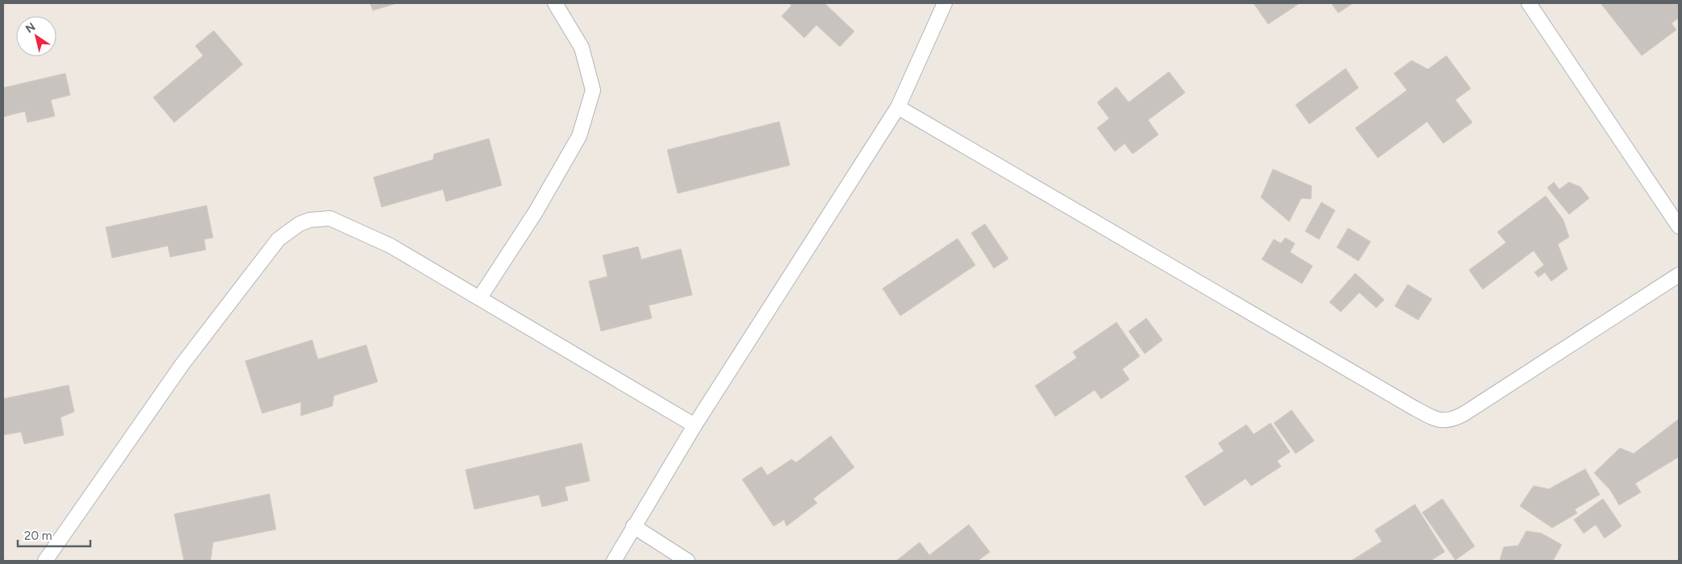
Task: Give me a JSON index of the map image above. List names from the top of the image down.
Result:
{
  "scale_bar": "20 m",
  "north": "top left"
}
